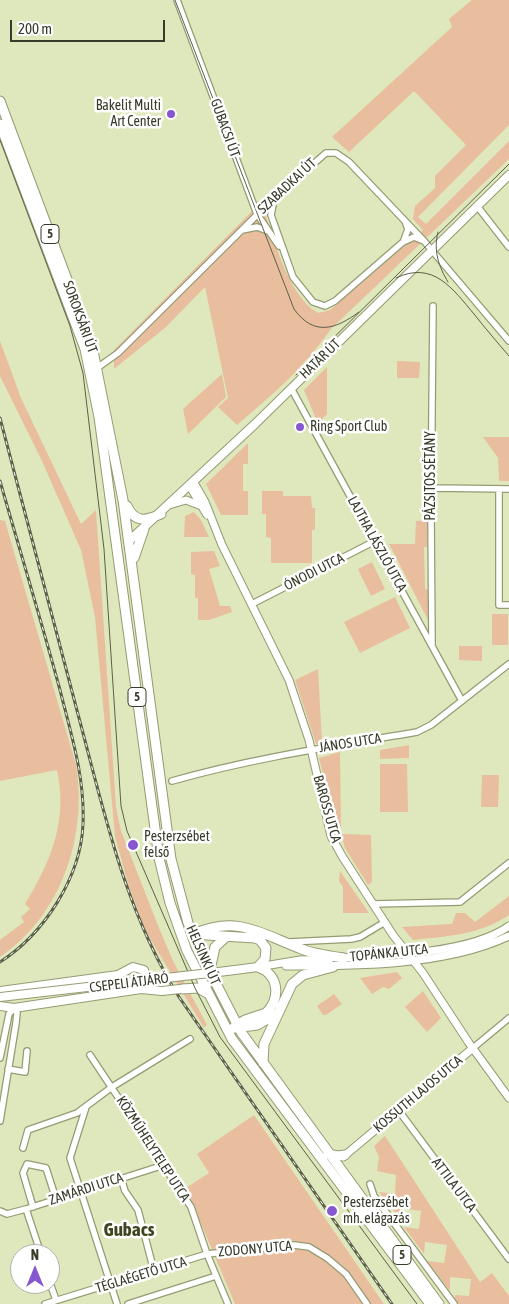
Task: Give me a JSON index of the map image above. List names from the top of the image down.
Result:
{
  "streets": {
    "main road": [
      "5",
      "SOROKSÁRI ÚT",
      "HATÁR ÚT",
      "HELSINKI ÚT",
      "CSEPELI ÁTJÁRÓ"
    ],
    "street": [
      "GUBACSI ÚT",
      "SZABADKAI ÚT",
      "PÁZSITOS SÉTÁNY",
      "LAJTHA LÁSZLÓ UTCA",
      "ÓNODI UTCA",
      "JÁNOS UTCA",
      "BAROSS UTCA",
      "TOPÁNKA UTCA",
      "KOSSUTH LAJOS UTCA",
      "KÖZMŰHELYTELEP UTCA",
      "ATTILA UTCA",
      "ZAMÁRDI UTCA",
      "ZODONY UTCA",
      "TÉGLAÉGETŐ UTCA"
    ]
  },
  "crossings": [
    ["GUBACSI ÚT", "SZABADKAI ÚT"],
    ["SZABADKAI ÚT", "SOROKSÁRI ÚT"],
    ["5", "HELSINKI ÚT"],
    ["5", "KOSSUTH LAJOS UTCA"],
    ["SOROKSÁRI ÚT", "HATÁR ÚT"],
    ["SOROKSÁRI ÚT", "HELSINKI ÚT"],
    ["HATÁR ÚT", "LAJTHA LÁSZLÓ UTCA"],
    ["HATÁR ÚT", "BAROSS UTCA"],
    ["HATÁR ÚT", "HELSINKI ÚT"],
    ["PÁZSITOS SÉTÁNY", "LAJTHA LÁSZLÓ UTCA"],
    ["LAJTHA LÁSZLÓ UTCA", "ÓNODI UTCA"],
    ["LAJTHA LÁSZLÓ UTCA", "JÁNOS UTCA"],
    ["ÓNODI UTCA", "BAROSS UTCA"],
    ["JÁNOS UTCA", "BAROSS UTCA"],
    ["BAROSS UTCA", "TOPÁNKA UTCA"],
    ["BAROSS UTCA", "KOSSUTH LAJOS UTCA"],
    ["TOPÁNKA UTCA", "CSEPELI ÁTJÁRÓ"],
    ["KOSSUTH LAJOS UTCA", "ATTILA UTCA"],
    ["KÖZMŰHELYTELEP UTCA", "ZAMÁRDI UTCA"],
    ["KÖZMŰHELYTELEP UTCA", "ZODONY UTCA"],
    ["KÖZMŰHELYTELEP UTCA", "TÉGLAÉGETŐ UTCA"],
    ["ZODONY UTCA", "TÉGLAÉGETŐ UTCA"]
  ],
  "districts": ["Gubacs"],
  "places": [
    "Bakelit Multi Art Center",
    "Ring Sport Club",
    "Pesterzsébet felső",
    "Pesterzsébet mh. elágazás"
  ],
  "scale_bar": "200 m",
  "north": "top"
}
